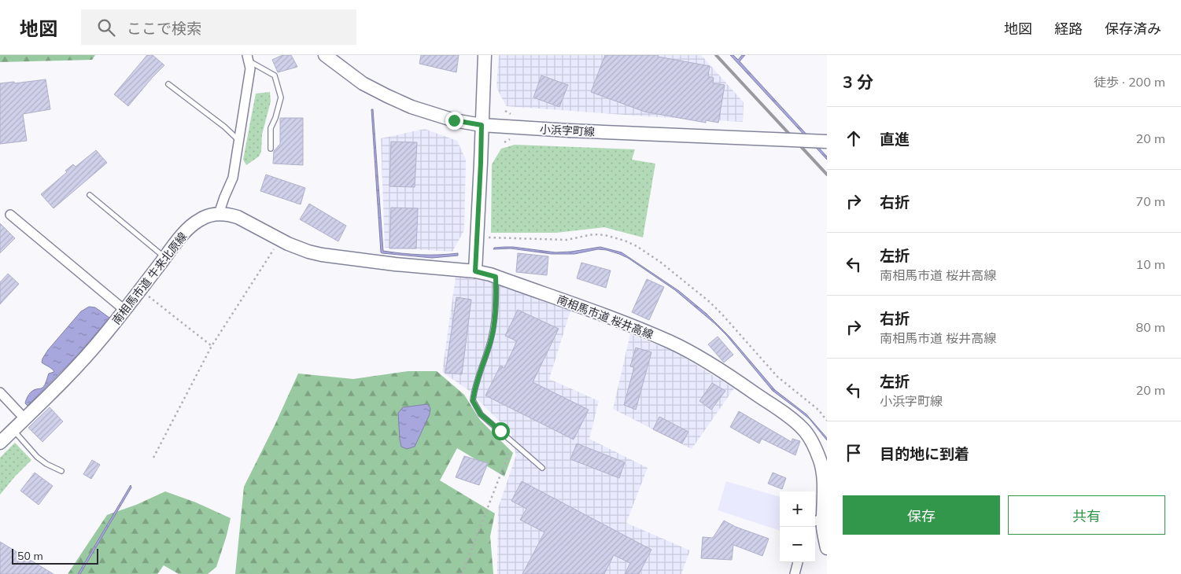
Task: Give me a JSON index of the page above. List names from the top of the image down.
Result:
{
  "streets": {
    "street": ["小浜字町線", "南相馬市道 牛来北原線", "南相馬市道 桜井高線"]
  },
  "crossings": [
    ["南相馬市道 牛来北原線", "南相馬市道 桜井高線"]
  ],
  "scale_bar": "50 m",
  "page": {
    "header": "地図",
    "search": "ここで検索",
    "nav": ["地図", "経路", "保存済み"],
    "heading": ["3 分", "徒歩 · 200 m"],
    "list": [
      ["直進", "20 m"],
      ["右折", "70 m"],
      ["左折", "南相馬市道 桜井高線", "10 m"],
      ["右折", "南相馬市道 桜井高線", "80 m"],
      ["左折", "小浜字町線", "20 m"],
      "目的地に到着"
    ],
    "buttons": ["保存", "共有"],
    "map_buttons": ["+", "−"],
    "scale": "50 m"
  }
}
